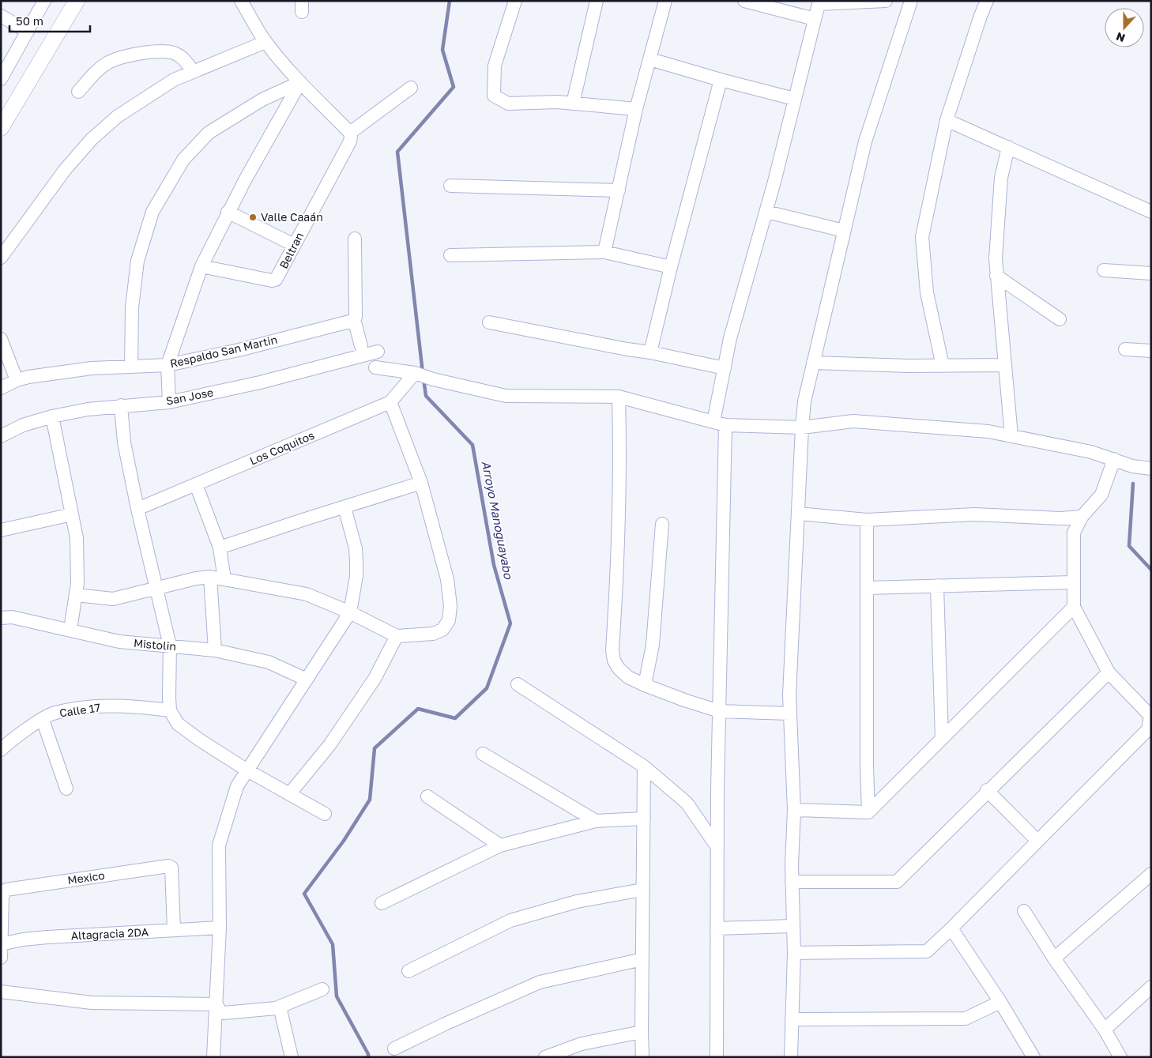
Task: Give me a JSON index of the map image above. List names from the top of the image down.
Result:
{
  "streets": {
    "street": [
      "Beltran",
      "Respaldo San Martin",
      "San Jose",
      "Los Coquitos",
      "Mistolin",
      "Calle 17",
      "Mexico",
      "Altagracia 2DA"
    ]
  },
  "crossings": [
    ["Mexico", "Altagracia 2DA"]
  ],
  "water": ["Arroyo Manoguayabo"],
  "places": ["Valle Caaán"],
  "scale_bar": "50 m",
  "north": "bottom"
}
